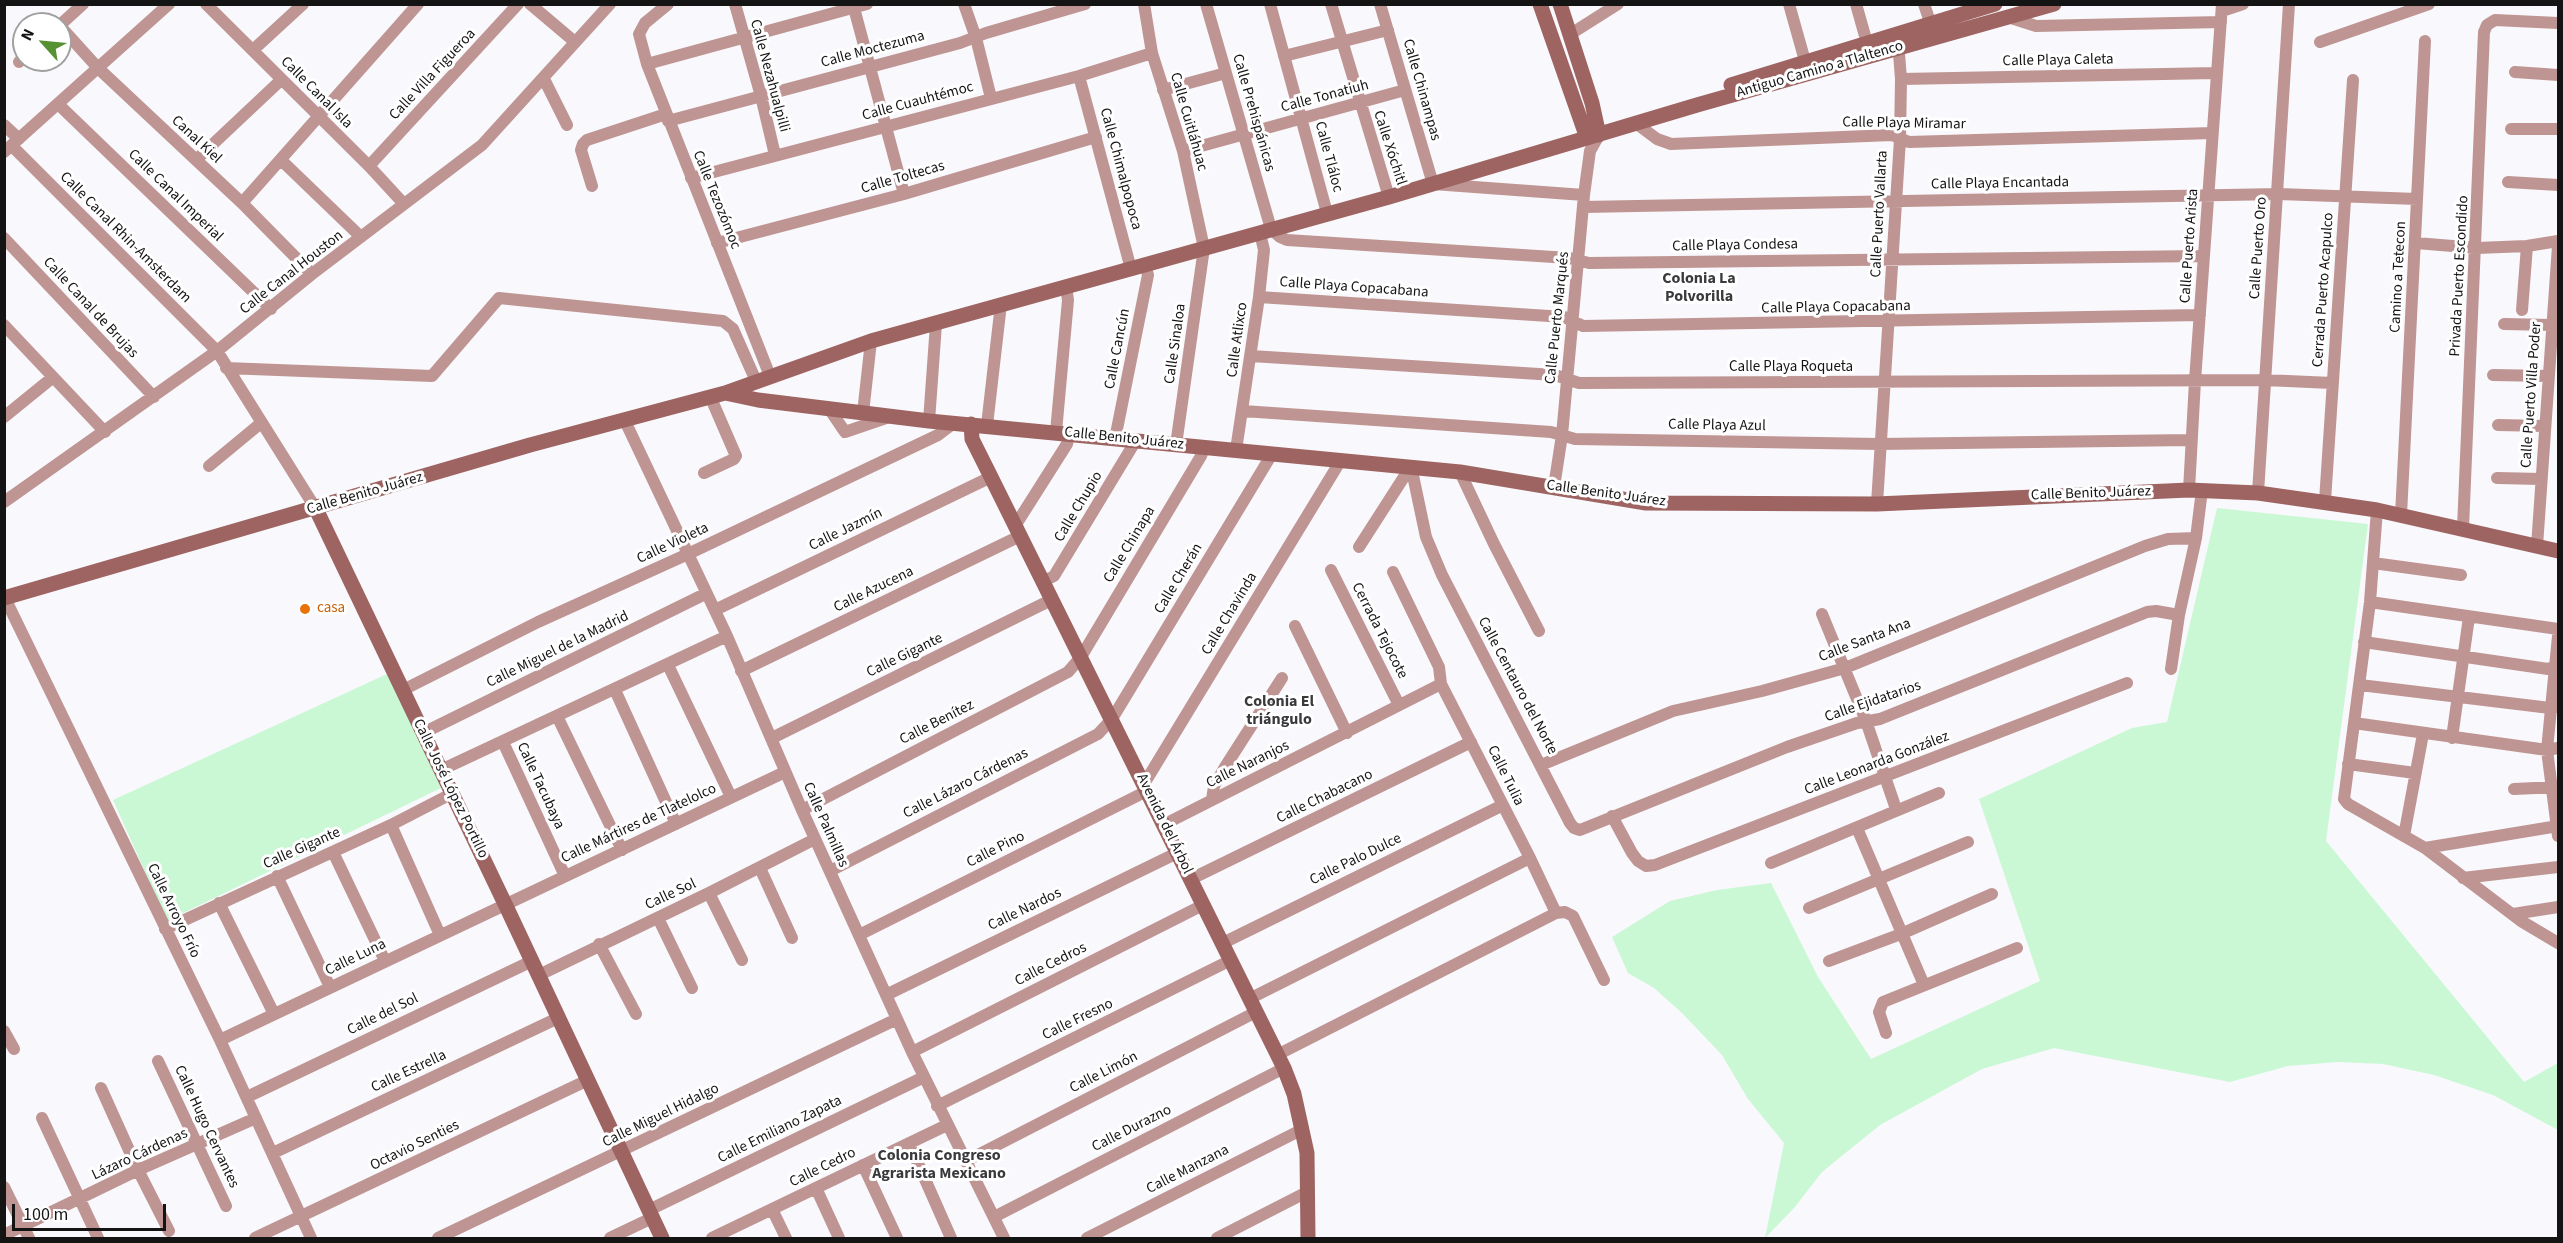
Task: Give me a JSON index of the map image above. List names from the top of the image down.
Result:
{
  "streets": {
    "street": [
      "Calle Moctezuma",
      "Calle Playa Caleta",
      "Antiguo Camino a Tlaltenco",
      "Calle Villa Figueroa",
      "Calle Nezahualpilli",
      "Calle Chinampas",
      "Calle Canal Isla",
      "Calle Tonatiuh",
      "Calle Cuauhtémoc",
      "Calle Prehispánicas",
      "Calle Cuitláhuac",
      "Calle Playa Miramar",
      "Canal Kiel",
      "Calle Xóchitl",
      "Calle Tláloc",
      "Calle Chimalpopoca",
      "Calle Toltecas",
      "Calle Playa Encantada",
      "Calle Canal Imperial",
      "Calle Tezozómoc",
      "Calle Puerto Vallarta",
      "Calle Canal Rhin-Amsterdam",
      "Calle Playa Condesa",
      "Calle Puerto Arista",
      "Calle Puerto Oro",
      "Calle Canal Houston",
      "Privada Puerto Escondido",
      "Camino a Tetecon",
      "Calle Playa Copacabana",
      "Cerrada Puerto Acapulco",
      "Calle Canal de Brujas",
      "Calle Puerto Marqués",
      "Calle Atlixco",
      "Calle Sinaloa",
      "Calle Cancún",
      "Calle Playa Roqueta",
      "Calle Puerto Villa Poder",
      "Calle Playa Azul",
      "Calle Benito Juárez",
      "Calle Chupio",
      "Calle Jazmín",
      "Calle Violeta",
      "Calle Chinapa",
      "Calle Cherán",
      "Calle Azucena",
      "Calle Chavinda",
      "Cerrada Tejocote",
      "Calle Santa Ana",
      "Calle Miguel de la Madrid",
      "Calle Gigante",
      "Calle Centauro del Norte",
      "Calle Ejidatarios",
      "Calle Benítez",
      "Calle Leonarda González",
      "Calle Naranjos",
      "Calle Tulia",
      "Calle Lázaro Cárdenas",
      "Calle Tacubaya",
      "Calle José López Portillo",
      "Calle Chabacano",
      "Calle Mártires de Tlatelolco",
      "Avenida del Árbol",
      "Calle Palmillas",
      "Calle Pino",
      "Calle Palo Dulce",
      "Calle Sol",
      "Calle Nardos",
      "Calle Arroyo Frío",
      "Calle Luna",
      "Calle Cedros",
      "Calle del Sol",
      "Calle Fresno",
      "Calle Estrella",
      "Calle Limón",
      "Calle Miguel Hidalgo",
      "Calle Hugo Cervantes",
      "Calle Durazno",
      "Calle Emiliano Zapata",
      "Octavio Senties",
      "Lázaro Cárdenas",
      "Calle Cedro",
      "Calle Manzana"
    ]
  },
  "crossings": [
    ["Calle Moctezuma", "Calle Nezahualpilli"],
    ["Calle Moctezuma", "Calle Tezozómoc"],
    ["Calle Playa Caleta", "Calle Puerto Vallarta"],
    ["Calle Playa Caleta", "Calle Puerto Arista"],
    ["Antiguo Camino a Tlaltenco", "Calle Playa Miramar"],
    ["Antiguo Camino a Tlaltenco", "Calle Puerto Vallarta"],
    ["Antiguo Camino a Tlaltenco", "Calle Puerto Marqués"],
    ["Antiguo Camino a Tlaltenco", "Calle Benito Juárez"],
    ["Calle Villa Figueroa", "Calle Canal Isla"],
    ["Calle Nezahualpilli", "Calle Cuauhtémoc"],
    ["Calle Chinampas", "Calle Tonatiuh"],
    ["Calle Chinampas", "Calle Playa Encantada"],
    ["Calle Chinampas", "Calle Benito Juárez"],
    ["Calle Canal Isla", "Calle Canal Houston"],
    ["Calle Tonatiuh", "Calle Prehispánicas"],
    ["Calle Tonatiuh", "Calle Cuitláhuac"],
    ["Calle Tonatiuh", "Calle Xóchitl"],
    ["Calle Tonatiuh", "Calle Tláloc"],
    ["Calle Cuauhtémoc", "Calle Cuitláhuac"],
    ["Calle Cuauhtémoc", "Calle Chimalpopoca"],
    ["Calle Cuauhtémoc", "Calle Tezozómoc"],
    ["Calle Prehispánicas", "Calle Playa Condesa"],
    ["Calle Prehispánicas", "Calle Atlixco"],
    ["Calle Prehispánicas", "Calle Benito Juárez"],
    ["Calle Cuitláhuac", "Calle Sinaloa"],
    ["Calle Cuitláhuac", "Calle Benito Juárez"],
    ["Calle Playa Miramar", "Calle Puerto Vallarta"],
    ["Calle Playa Miramar", "Calle Puerto Arista"],
    ["Canal Kiel", "Calle Canal Houston"],
    ["Calle Xóchitl", "Calle Benito Juárez"],
    ["Calle Tláloc", "Calle Benito Juárez"],
    ["Calle Chimalpopoca", "Calle Toltecas"],
    ["Calle Chimalpopoca", "Calle Cancún"],
    ["Calle Chimalpopoca", "Calle Benito Juárez"],
    ["Calle Toltecas", "Calle Tezozómoc"],
    ["Calle Playa Encantada", "Calle Puerto Vallarta"],
    ["Calle Playa Encantada", "Calle Puerto Arista"],
    ["Calle Playa Encantada", "Calle Puerto Oro"],
    ["Calle Playa Encantada", "Camino a Tetecon"],
    ["Calle Playa Encantada", "Cerrada Puerto Acapulco"],
    ["Calle Playa Encantada", "Calle Puerto Marqués"],
    ["Calle Playa Encantada", "Calle Benito Juárez"],
    ["Calle Canal Imperial", "Calle Canal Houston"],
    ["Calle Tezozómoc", "Calle Benito Juárez"],
    ["Calle Puerto Vallarta", "Calle Playa Condesa"],
    ["Calle Puerto Vallarta", "Calle Playa Copacabana"],
    ["Calle Puerto Vallarta", "Calle Playa Roqueta"],
    ["Calle Puerto Vallarta", "Calle Playa Azul"],
    ["Calle Puerto Vallarta", "Calle Benito Juárez"],
    ["Calle Canal Rhin-Amsterdam", "Calle Canal Houston"],
    ["Calle Canal Rhin-Amsterdam", "Calle José López Portillo"],
    ["Calle Playa Condesa", "Calle Puerto Arista"],
    ["Calle Playa Condesa", "Calle Puerto Marqués"],
    ["Calle Playa Condesa", "Calle Atlixco"],
    ["Calle Playa Condesa", "Calle Benito Juárez"],
    ["Calle Puerto Arista", "Calle Playa Copacabana"],
    ["Calle Puerto Arista", "Calle Playa Roqueta"],
    ["Calle Puerto Arista", "Calle Playa Azul"],
    ["Calle Puerto Arista", "Calle Benito Juárez"],
    ["Calle Puerto Oro", "Calle Playa Roqueta"],
    ["Calle Puerto Oro", "Calle Benito Juárez"],
    ["Calle Canal Houston", "Calle Canal de Brujas"],
    ["Calle Canal Houston", "Calle José López Portillo"],
    ["Privada Puerto Escondido", "Calle Benito Juárez"],
    ["Camino a Tetecon", "Calle Benito Juárez"],
    ["Calle Playa Copacabana", "Calle Puerto Marqués"],
    ["Calle Playa Copacabana", "Calle Atlixco"],
    ["Cerrada Puerto Acapulco", "Calle Playa Roqueta"],
    ["Cerrada Puerto Acapulco", "Calle Benito Juárez"],
    ["Calle Puerto Marqués", "Calle Playa Roqueta"],
    ["Calle Puerto Marqués", "Calle Playa Azul"],
    ["Calle Puerto Marqués", "Calle Benito Juárez"],
    ["Calle Atlixco", "Calle Playa Roqueta"],
    ["Calle Atlixco", "Calle Playa Azul"],
    ["Calle Atlixco", "Calle Benito Juárez"],
    ["Calle Sinaloa", "Calle Benito Juárez"],
    ["Calle Cancún", "Calle Benito Juárez"],
    ["Calle Puerto Villa Poder", "Calle Benito Juárez"],
    ["Calle Benito Juárez", "Calle Chupio"],
    ["Calle Benito Juárez", "Calle Violeta"],
    ["Calle Benito Juárez", "Calle Chinapa"],
    ["Calle Benito Juárez", "Calle Cherán"],
    ["Calle Benito Juárez", "Calle Chavinda"],
    ["Calle Benito Juárez", "Calle Centauro del Norte"],
    ["Calle Benito Juárez", "Calle José López Portillo"],
    ["Calle Benito Juárez", "Avenida del Árbol"],
    ["Calle Benito Juárez", "Calle Palmillas"],
    ["Calle Benito Juárez", "Calle Arroyo Frío"],
    ["Calle Chupio", "Avenida del Árbol"],
    ["Calle Jazmín", "Avenida del Árbol"],
    ["Calle Jazmín", "Calle Palmillas"],
    ["Calle Violeta", "Calle José López Portillo"],
    ["Calle Violeta", "Calle Palmillas"],
    ["Calle Chinapa", "Calle Benítez"],
    ["Calle Chinapa", "Avenida del Árbol"],
    ["Calle Cherán", "Calle Lázaro Cárdenas"],
    ["Calle Cherán", "Avenida del Árbol"],
    ["Calle Azucena", "Avenida del Árbol"],
    ["Calle Azucena", "Calle Palmillas"],
    ["Calle Chavinda", "Avenida del Árbol"],
    ["Calle Chavinda", "Calle Pino"],
    ["Cerrada Tejocote", "Calle Naranjos"],
    ["Calle Santa Ana", "Calle Centauro del Norte"],
    ["Calle Miguel de la Madrid", "Calle José López Portillo"],
    ["Calle Miguel de la Madrid", "Calle Palmillas"],
    ["Calle Gigante", "Calle José López Portillo"],
    ["Calle Gigante", "Avenida del Árbol"],
    ["Calle Gigante", "Calle Palmillas"],
    ["Calle Gigante", "Calle Arroyo Frío"],
    ["Calle Centauro del Norte", "Calle Ejidatarios"],
    ["Calle Centauro del Norte", "Calle Leonarda González"],
    ["Calle Ejidatarios", "Calle Leonarda González"],
    ["Calle Benítez", "Avenida del Árbol"],
    ["Calle Benítez", "Calle Palmillas"],
    ["Calle Naranjos", "Calle Tulia"],
    ["Calle Naranjos", "Avenida del Árbol"],
    ["Calle Tulia", "Calle Chabacano"],
    ["Calle Tulia", "Calle Palo Dulce"],
    ["Calle Tulia", "Calle Limón"],
    ["Calle Tulia", "Calle Durazno"],
    ["Calle Lázaro Cárdenas", "Avenida del Árbol"],
    ["Calle Lázaro Cárdenas", "Calle Palmillas"],
    ["Calle Tacubaya", "Calle Mártires de Tlatelolco"],
    ["Calle José López Portillo", "Calle Mártires de Tlatelolco"],
    ["Calle José López Portillo", "Calle Sol"],
    ["Calle José López Portillo", "Calle Luna"],
    ["Calle José López Portillo", "Calle del Sol"],
    ["Calle José López Portillo", "Calle Estrella"],
    ["Calle José López Portillo", "Calle Miguel Hidalgo"],
    ["Calle José López Portillo", "Calle Emiliano Zapata"],
    ["Calle José López Portillo", "Octavio Senties"],
    ["Calle Chabacano", "Avenida del Árbol"],
    ["Calle Mártires de Tlatelolco", "Calle Palmillas"],
    ["Calle Mártires de Tlatelolco", "Calle Luna"],
    ["Avenida del Árbol", "Calle Pino"],
    ["Avenida del Árbol", "Calle Palo Dulce"],
    ["Avenida del Árbol", "Calle Nardos"],
    ["Avenida del Árbol", "Calle Cedros"],
    ["Avenida del Árbol", "Calle Fresno"],
    ["Avenida del Árbol", "Calle Limón"],
    ["Avenida del Árbol", "Calle Durazno"],
    ["Avenida del Árbol", "Calle Manzana"],
    ["Calle Palmillas", "Calle Pino"],
    ["Calle Palmillas", "Calle Sol"],
    ["Calle Palmillas", "Calle Nardos"],
    ["Calle Palmillas", "Calle Cedros"],
    ["Calle Palmillas", "Calle Fresno"],
    ["Calle Palmillas", "Calle Limón"],
    ["Calle Palmillas", "Calle Miguel Hidalgo"],
    ["Calle Palmillas", "Calle Durazno"],
    ["Calle Palmillas", "Calle Emiliano Zapata"],
    ["Calle Palmillas", "Calle Cedro"],
    ["Calle Arroyo Frío", "Calle Luna"],
    ["Calle Arroyo Frío", "Calle del Sol"],
    ["Calle Arroyo Frío", "Calle Estrella"],
    ["Calle Arroyo Frío", "Octavio Senties"],
    ["Calle Arroyo Frío", "Lázaro Cárdenas"],
    ["Calle Hugo Cervantes", "Lázaro Cárdenas"]
  ],
  "districts": ["Colonia La Polvorilla", "Colonia El triángulo", "Colonia Congreso Agrarista Mexicano"],
  "places": ["casa"],
  "scale_bar": "100 m",
  "north": "top left"
}
